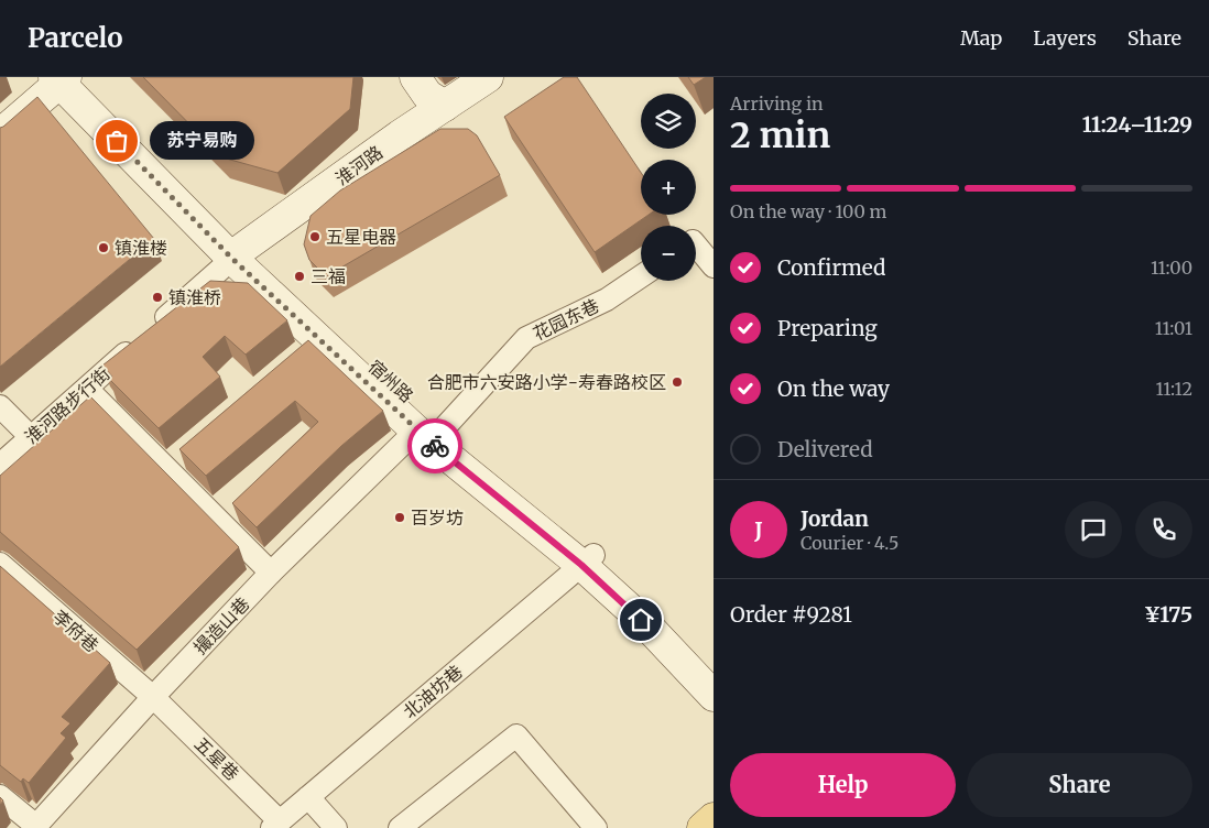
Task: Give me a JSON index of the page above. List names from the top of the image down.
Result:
{
  "streets": {
    "main road": ["淮河路", "宿州路"],
    "street": [
      "花园东巷",
      "淮河路步行街",
      "撮造山巷",
      "李府巷",
      "北油坊巷",
      "五星巷"
    ]
  },
  "crossings": [
    ["淮河路", "宿州路"],
    ["淮河路", "淮河路步行街"],
    ["花园东巷", "宿州路"],
    ["花园东巷", "撮造山巷"],
    ["宿州路", "淮河路步行街"],
    ["宿州路", "撮造山巷"],
    ["宿州路", "北油坊巷"],
    ["撮造山巷", "李府巷"],
    ["撮造山巷", "五星巷"],
    ["李府巷", "五星巷"],
    ["北油坊巷", "五星巷"]
  ],
  "places": [
    "苏宁易购",
    "五星电器",
    "镇淮楼",
    "三福",
    "镇淮桥",
    "合肥市六安路小学-寿春路校区",
    "百岁坊"
  ],
  "page": {
    "header": "Parcelo",
    "nav": ["Map", "Layers", "Share"],
    "heading": ["2 min", "Arriving in", "11:24–11:29"],
    "panel": [
      "Jordan",
      "Courier · 4.5",
      "Order #9281",
      "¥175"
    ],
    "map_buttons": ["+", "−"],
    "bubble": "苏宁易购",
    "bar": "On the way · 100 m",
    "list": [
      ["Confirmed", "11:00"],
      ["Preparing", "11:01"],
      ["On the way", "11:12"],
      "Delivered"
    ],
    "round": "J",
    "buttons": ["Help", "Share"]
  }
}
